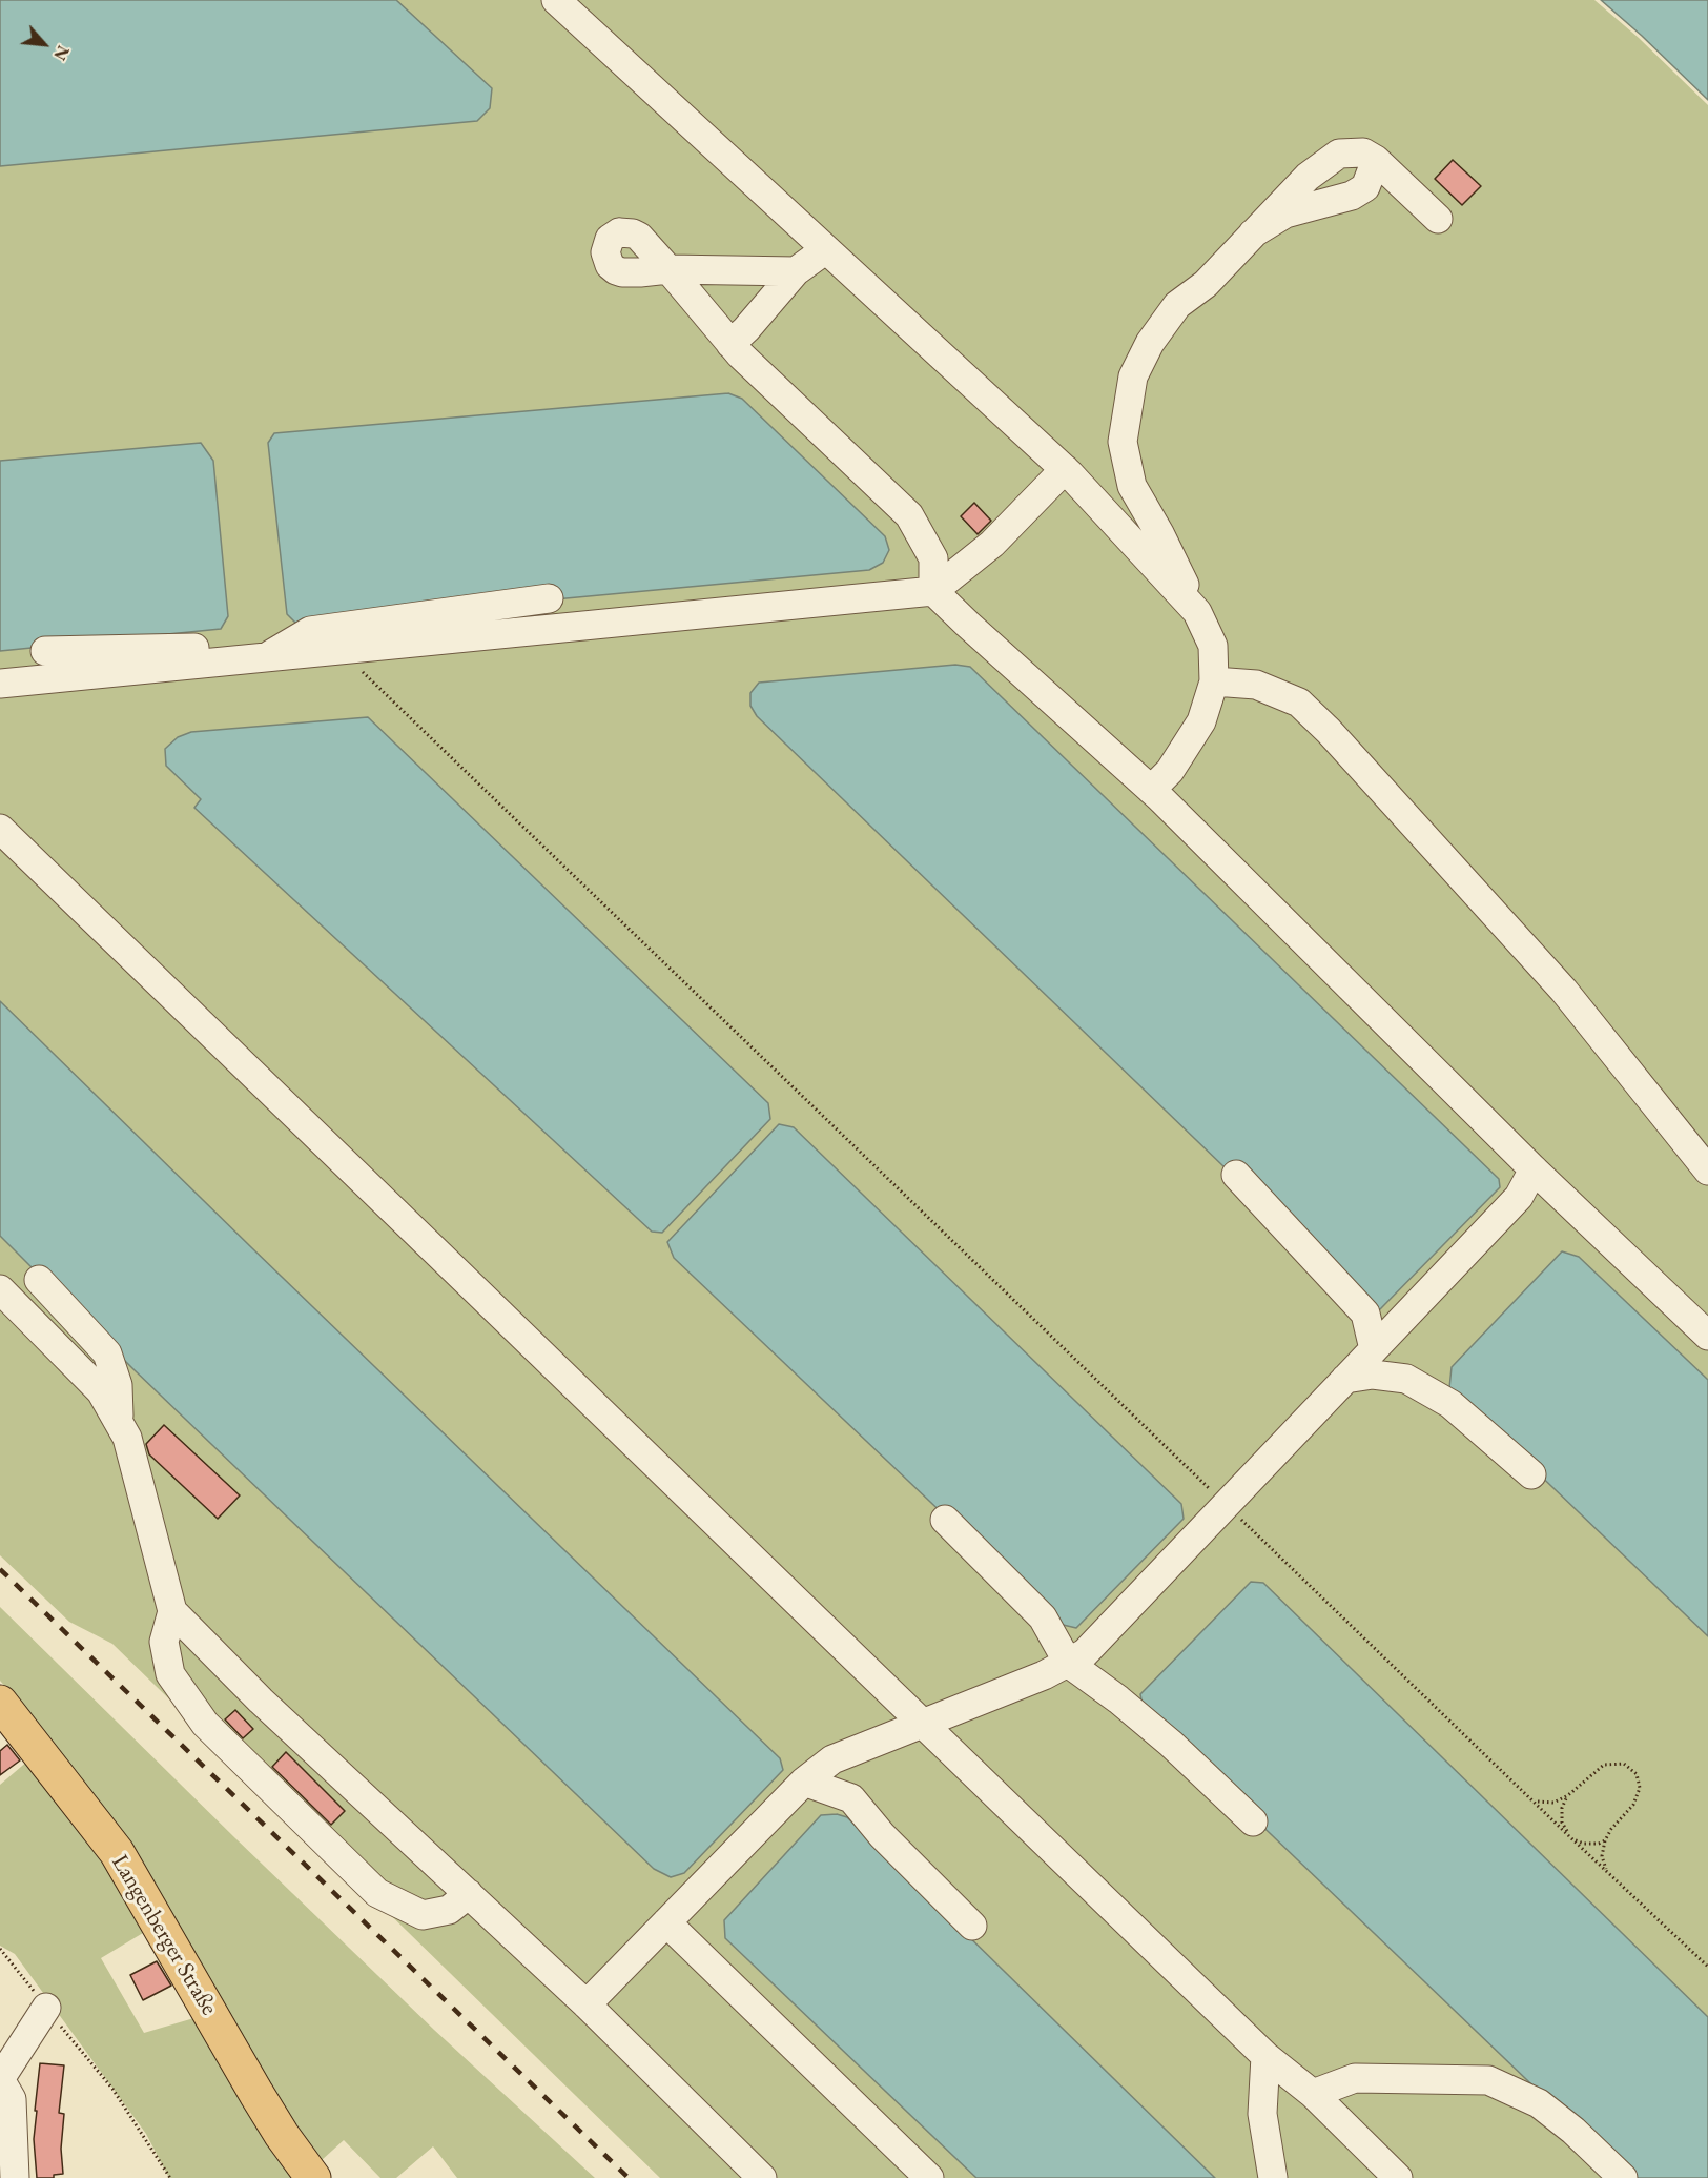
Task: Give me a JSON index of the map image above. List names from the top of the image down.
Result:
{
  "streets": {
    "main road": ["Langenberger Straße"]
  },
  "north": "bottom right"
}
